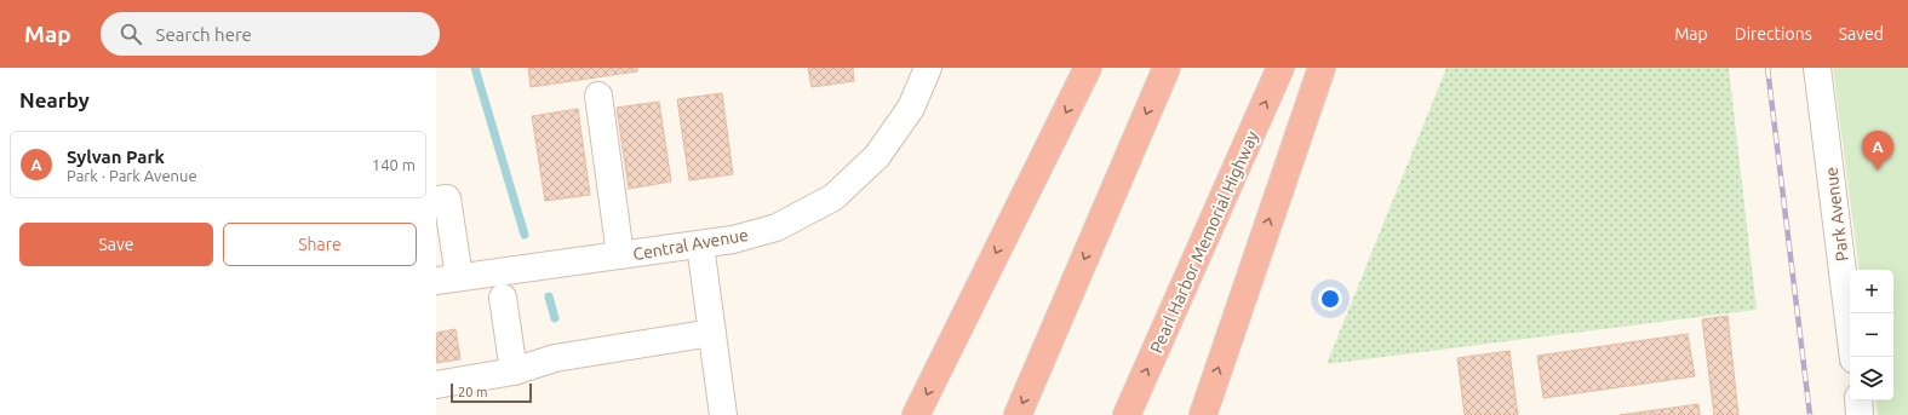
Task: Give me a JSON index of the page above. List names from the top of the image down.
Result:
{
  "streets": {
    "highway": ["Pearl Harbor Memorial Highway"],
    "street": ["Park Avenue", "Central Avenue"]
  },
  "scale_bar": "20 m",
  "page": {
    "header": "Map",
    "search": "Search here",
    "nav": ["Map", "Directions", "Saved"],
    "heading": "Nearby",
    "list": [
      {
        "mark": "A",
        "name": "Sylvan Park",
        "note": "Park · Park Avenue",
        "value": "140 m"
      }
    ],
    "pins": "A",
    "buttons": ["Save", "Share"],
    "map_buttons": ["+", "−"],
    "scale": "20 m"
  }
}
